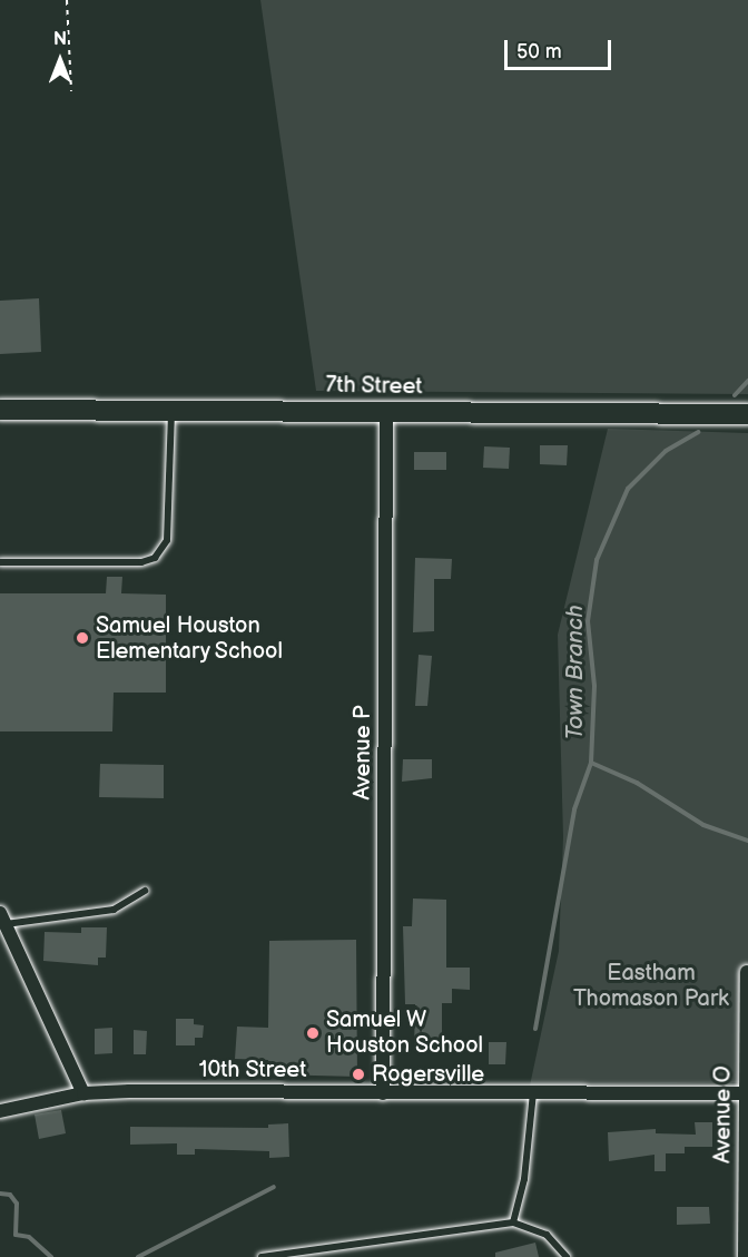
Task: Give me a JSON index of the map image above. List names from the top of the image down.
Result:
{
  "streets": {
    "street": [
      "7th Street",
      "Avenue P",
      "10th Street",
      "Avenue O"
    ]
  },
  "crossings": [
    ["7th Street", "Avenue P"],
    ["Avenue P", "10th Street"],
    ["10th Street", "Avenue O"]
  ],
  "water": ["Town Branch"],
  "parks": ["Eastham Thomason Park"],
  "places": ["Samuel Houston Elementary School", "Samuel W Houston School", "Rogersville"],
  "scale_bar": "50 m",
  "north": "top"
}
